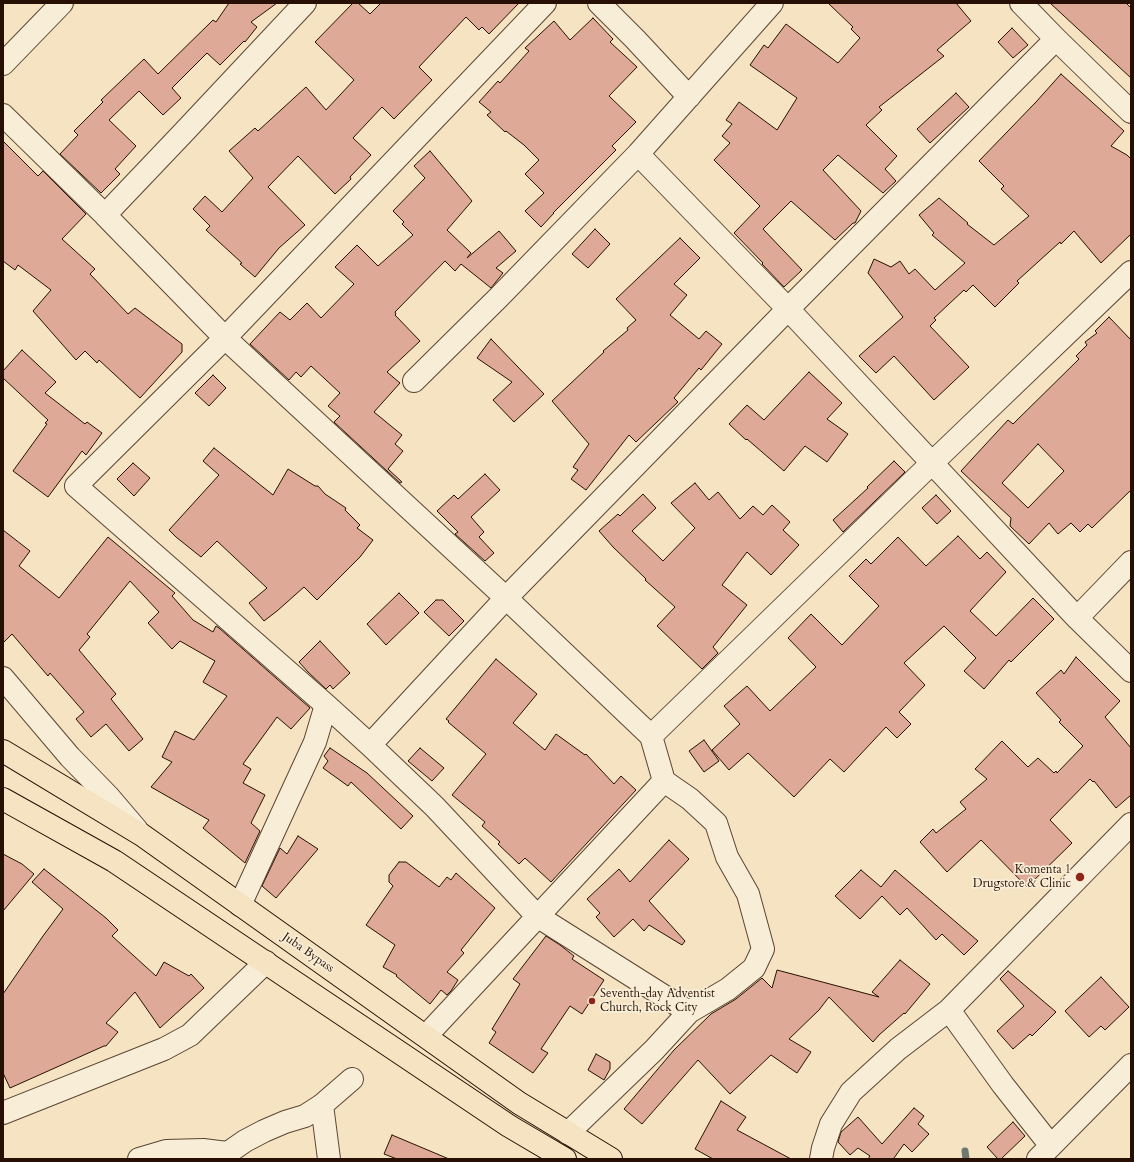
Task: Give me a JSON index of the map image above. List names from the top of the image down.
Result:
{
  "streets": {
    "main road": ["Juba Bypass"]
  },
  "places": ["Komenta 1 Drugstore & Clinic", "Seventh-day Adventist Church, Rock City"]
}
